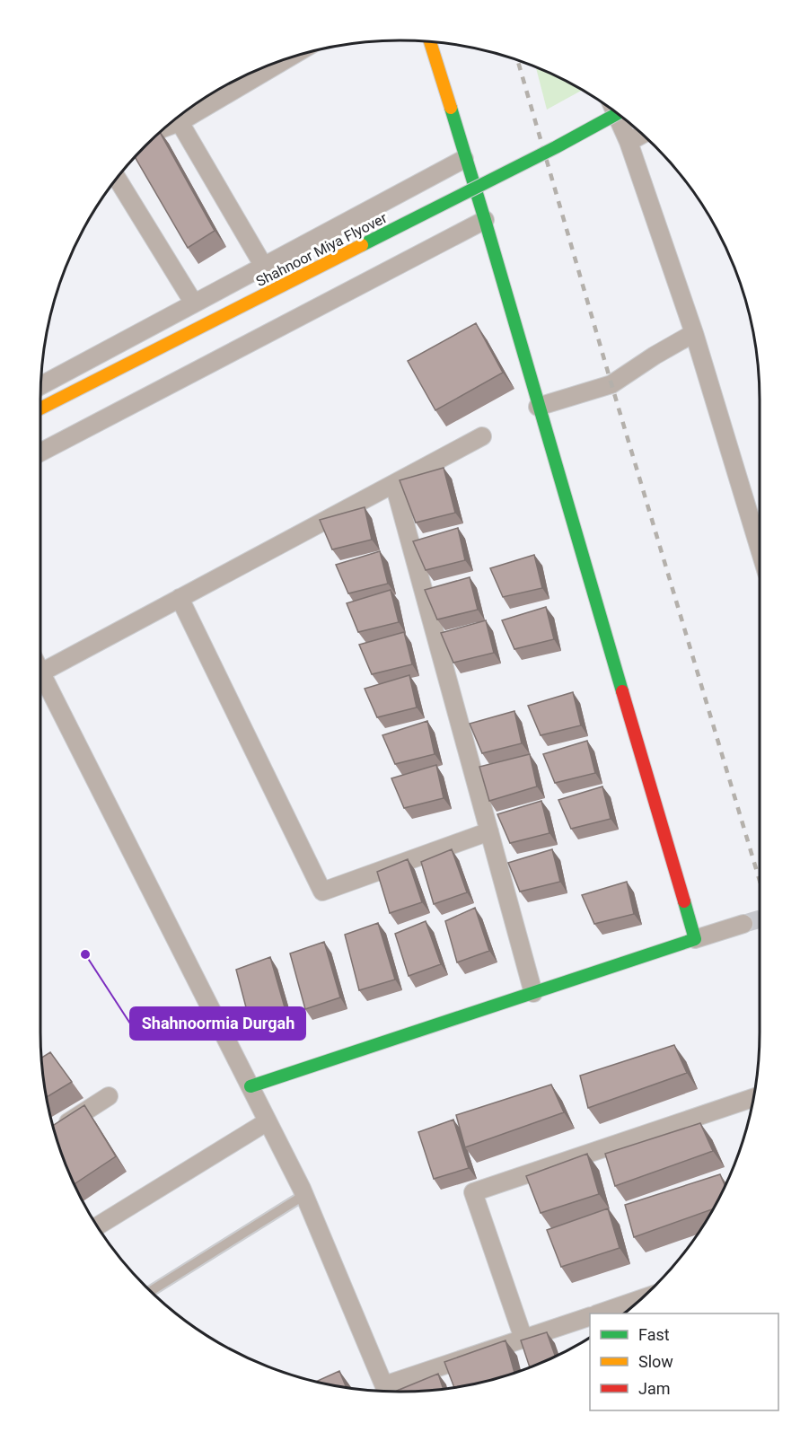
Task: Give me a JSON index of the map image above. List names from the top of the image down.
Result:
{
  "streets": {
    "street": ["Shahnoor Miya Flyover"]
  },
  "places": ["Shahnoormia Durgah"],
  "legend": ["Fast", "Slow", "Jam"]
}
